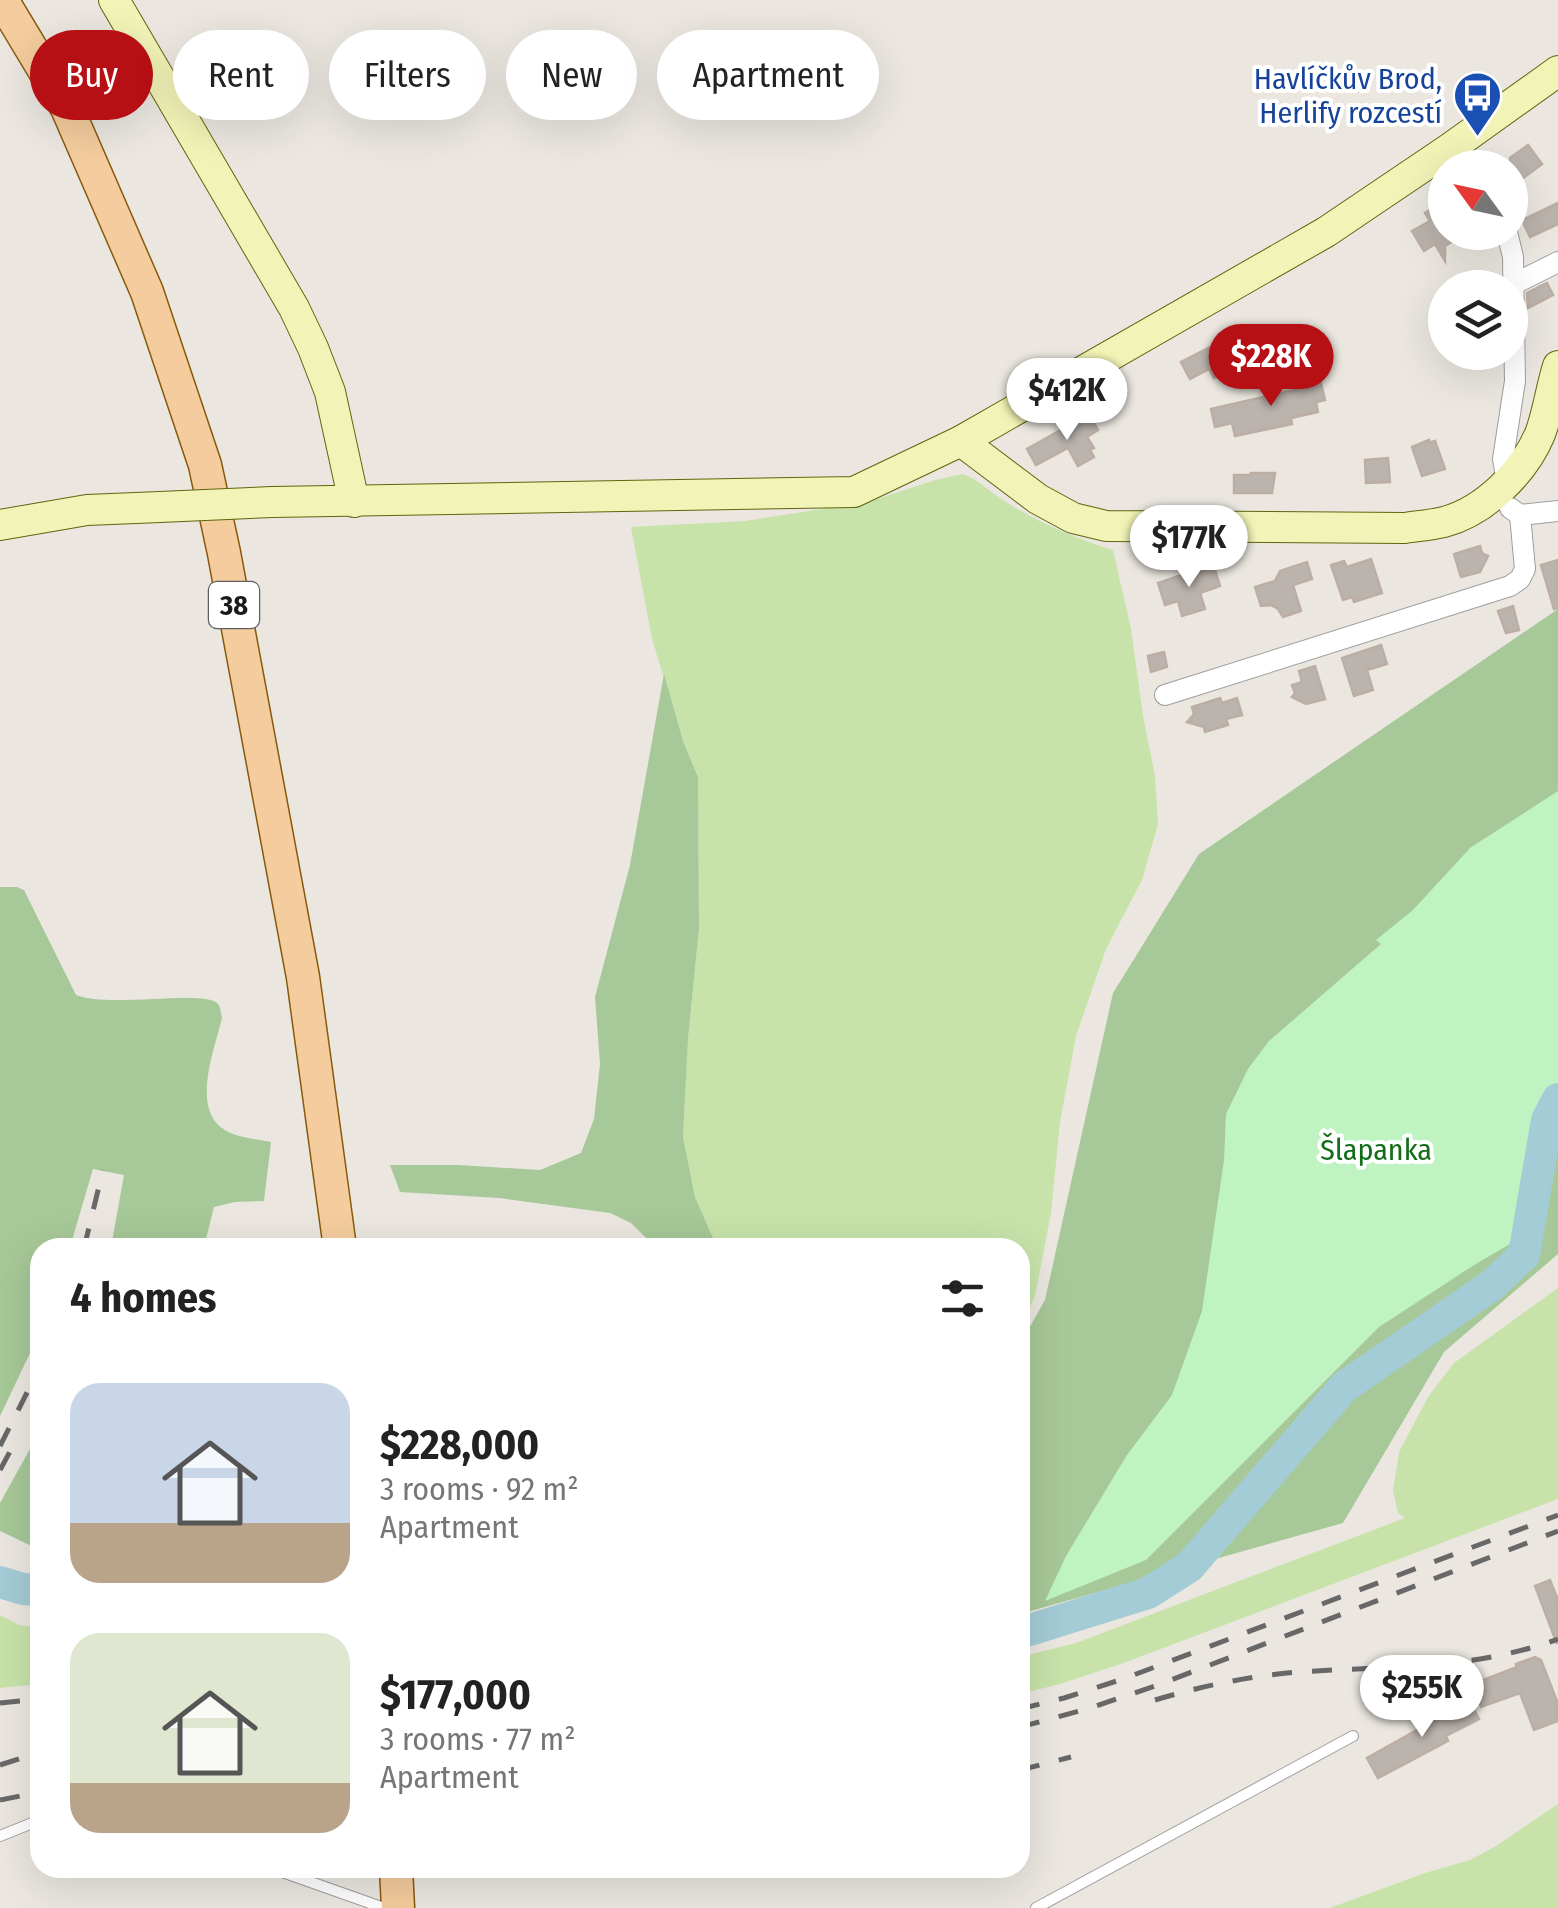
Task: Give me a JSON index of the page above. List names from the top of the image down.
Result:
{
  "streets": {
    "main road": ["38"]
  },
  "parks": ["Šlapanka"],
  "places": {
    "bus stop": ["Havlíčkův Brod, Herlify rozcestí"]
  },
  "north": "top left",
  "page": {
    "chip": [
      "Buy",
      "Rent",
      "Filters",
      "New",
      "Apartment"
    ],
    "price": [
      "$228K",
      "$412K",
      "$177K",
      "$255K"
    ],
    "heading": "4 homes",
    "list": [
      {
        "name": "$228,000",
        "note": "3 rooms · 92 m² · Apartment"
      },
      {
        "name": "$177,000",
        "note": "3 rooms · 77 m² · Apartment"
      }
    ]
  }
}
